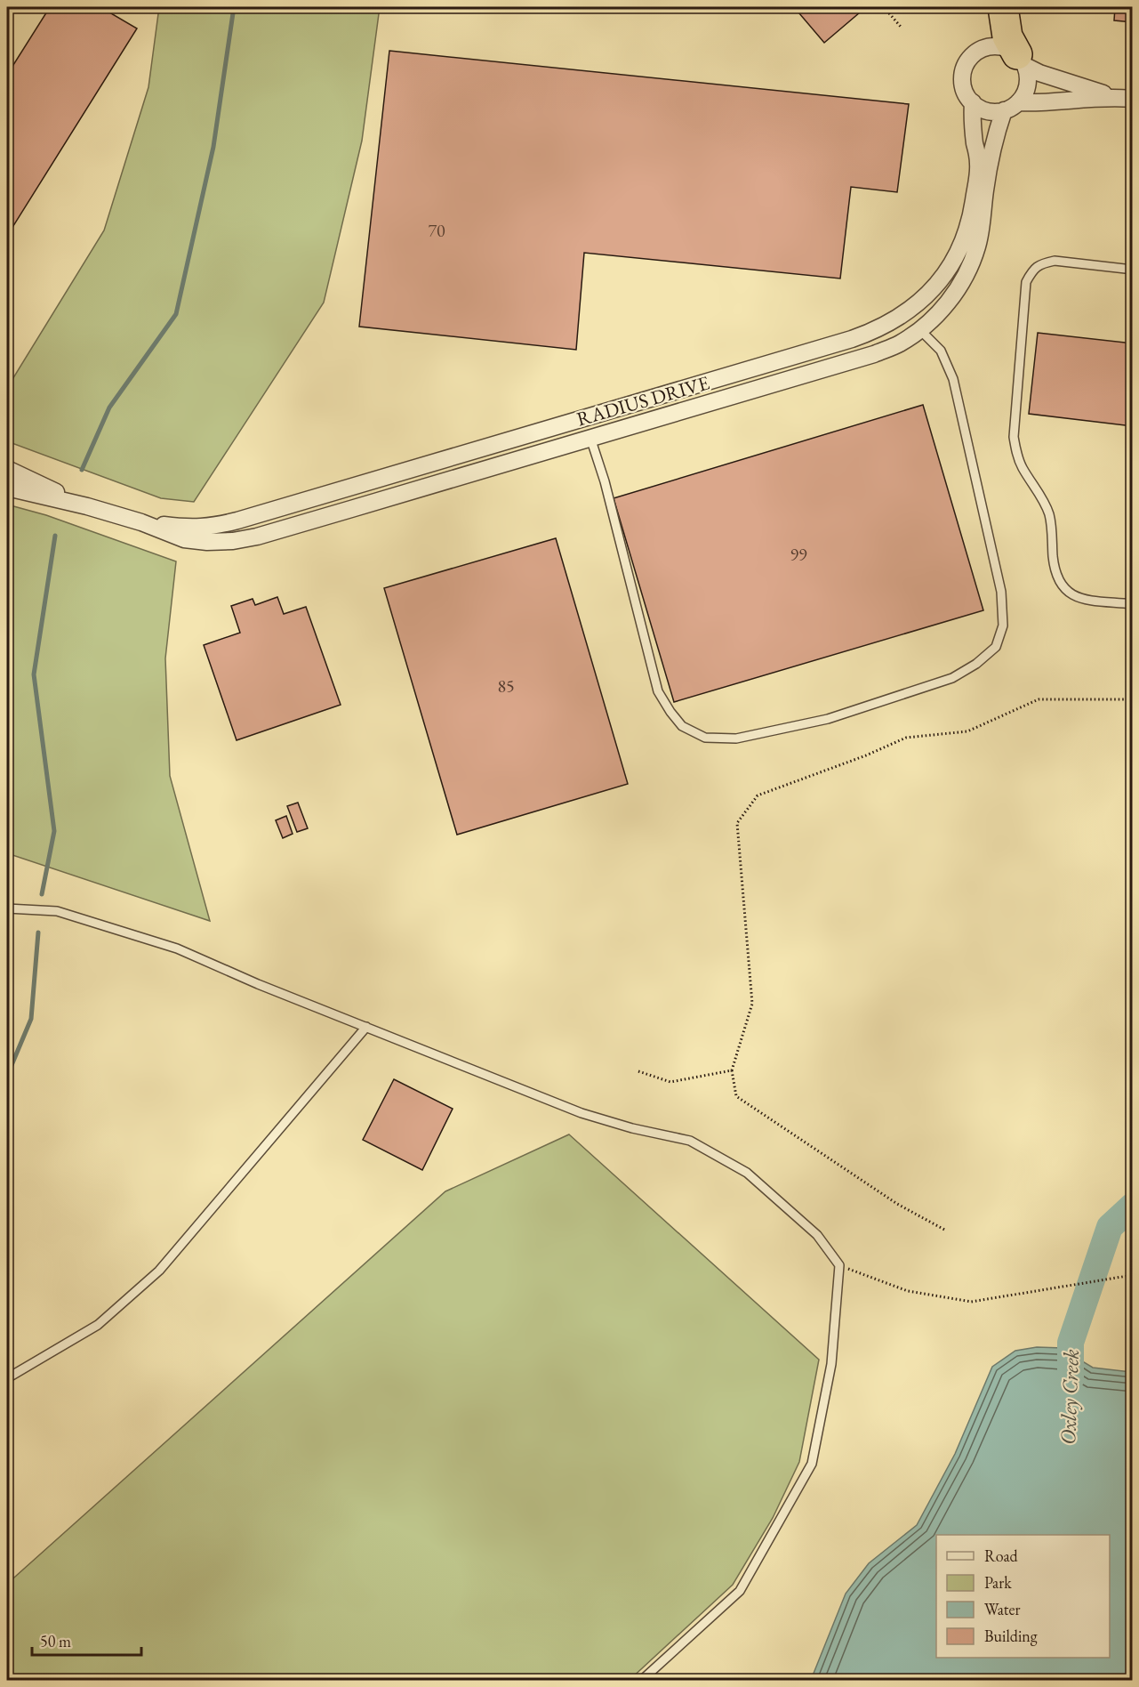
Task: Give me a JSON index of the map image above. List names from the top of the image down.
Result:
{
  "streets": {
    "street": ["RADIUS DRIVE"]
  },
  "water": ["Oxley Creek"],
  "house_numbers": ["70", "99", "85"],
  "legend": [
    "Road",
    "Park",
    "Water",
    "Building"
  ],
  "scale_bar": "50 m"
}
